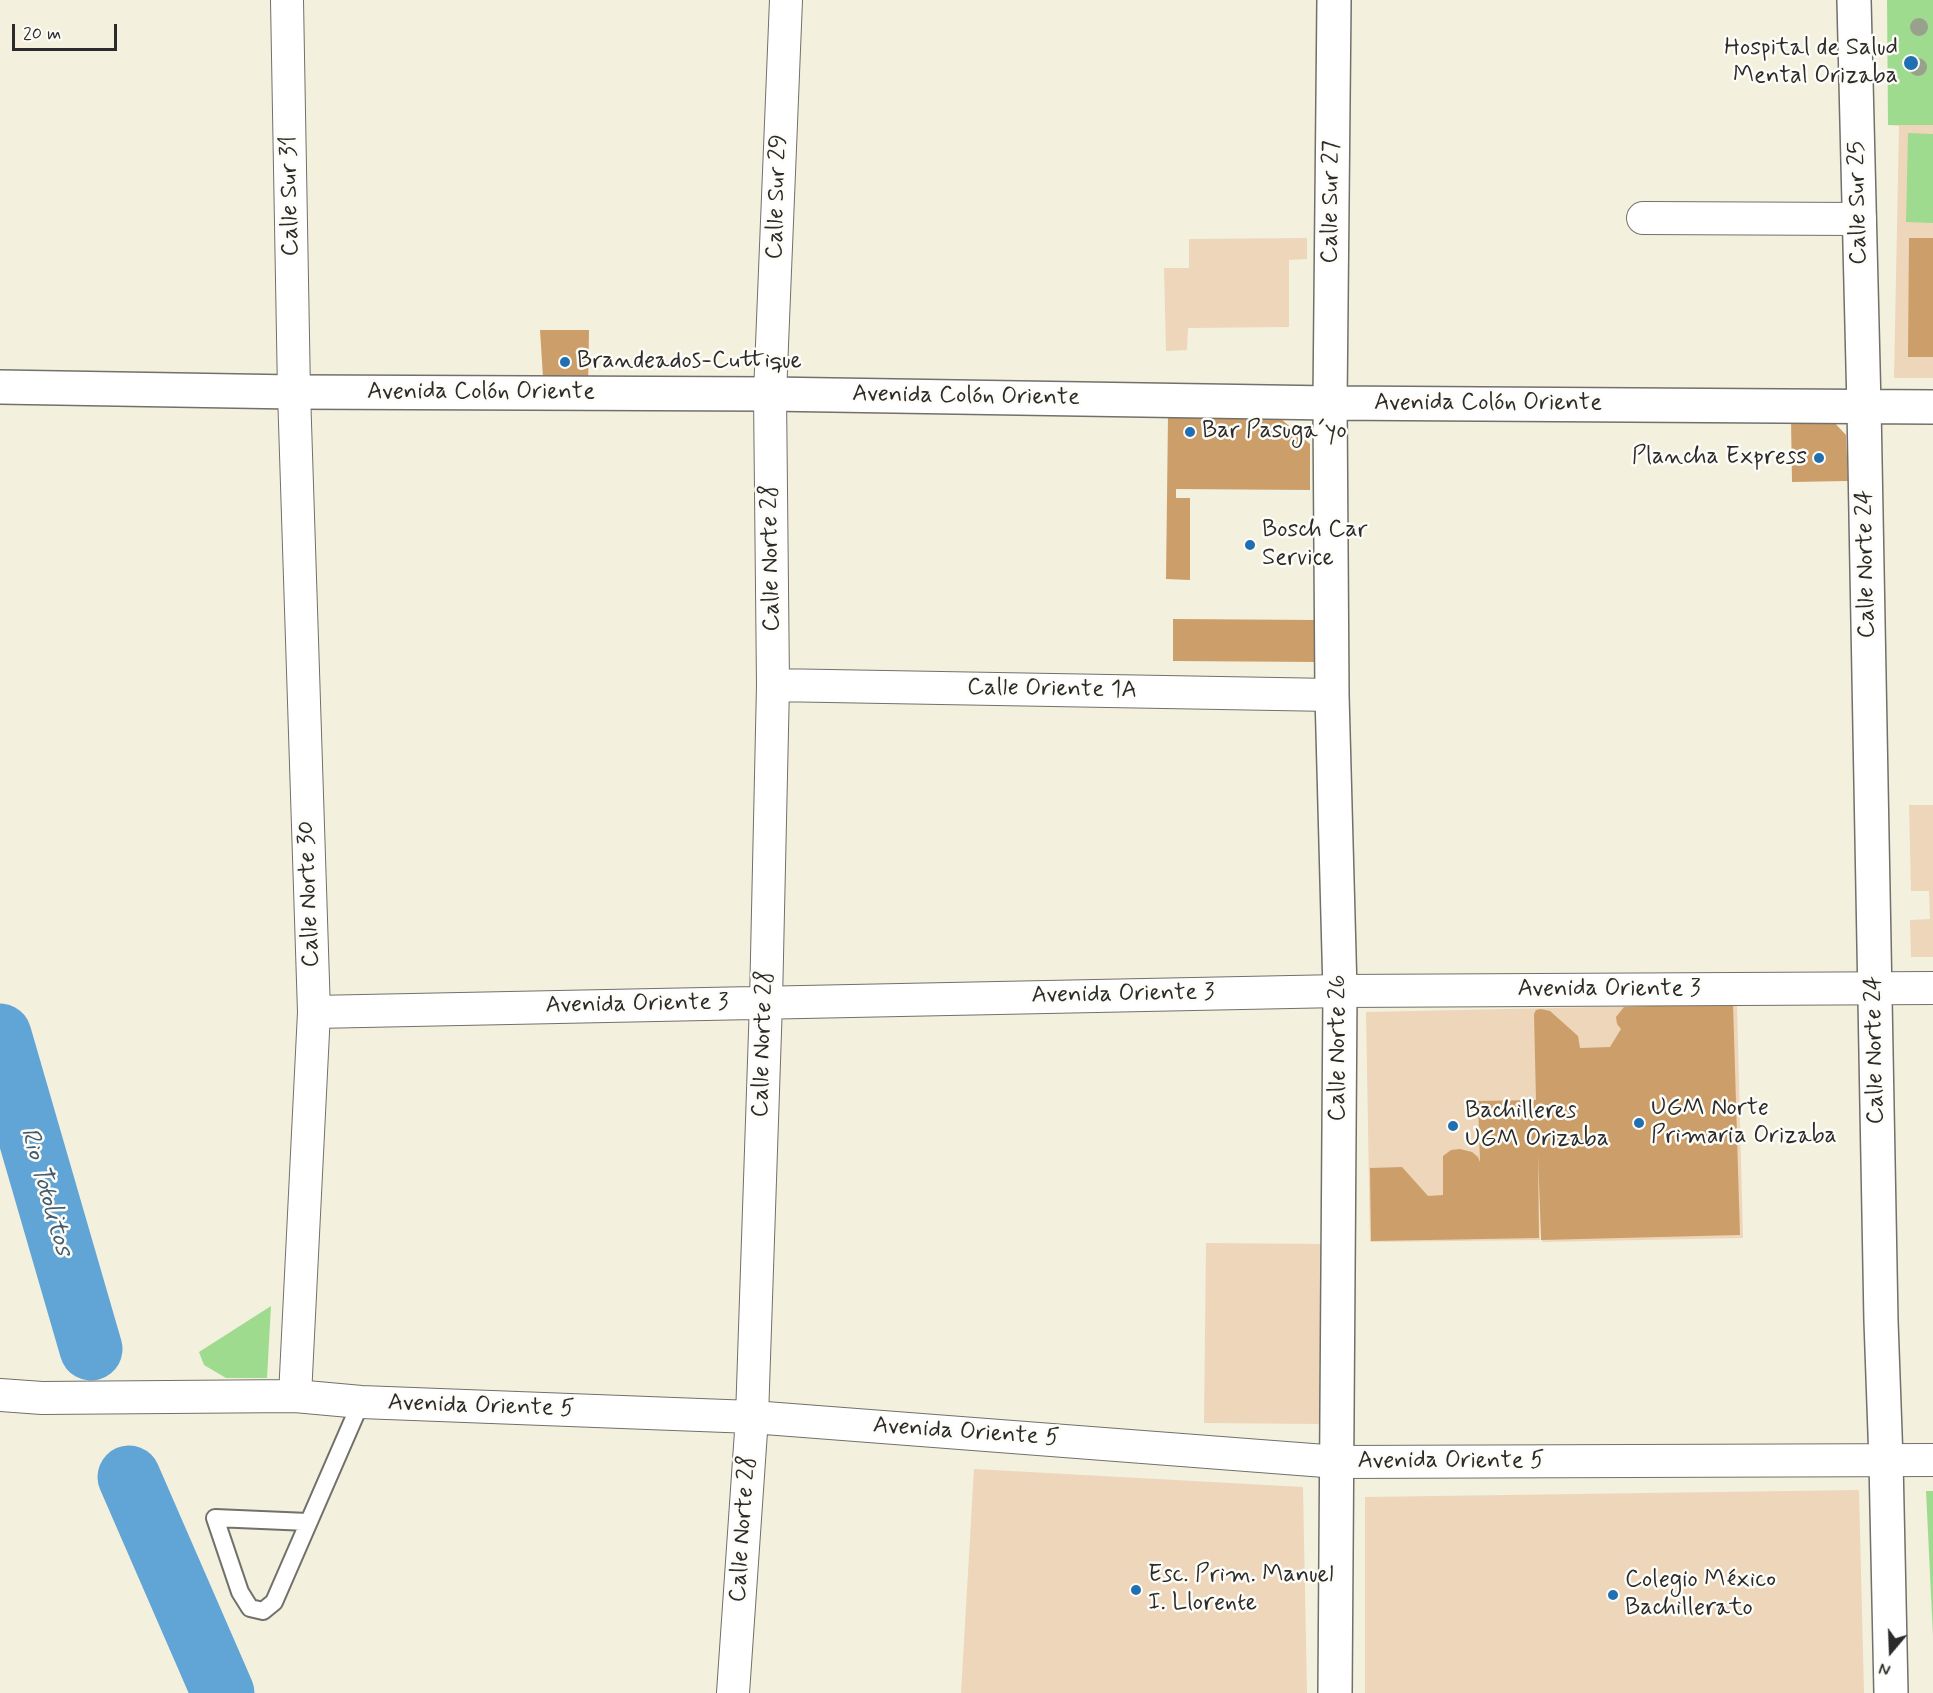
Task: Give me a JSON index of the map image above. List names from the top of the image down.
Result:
{
  "streets": {
    "street": [
      "Calle Sur 31",
      "Calle Sur 29",
      "Calle Sur 27",
      "Calle Sur 25",
      "Avenida Colón Oriente",
      "Calle Norte 28",
      "Calle Norte 24",
      "Calle Oriente 1A",
      "Calle Norte 30",
      "Avenida Oriente 3",
      "Calle Norte 26",
      "Avenida Oriente 5"
    ]
  },
  "crossings": [
    ["Calle Sur 31", "Avenida Colón Oriente"],
    ["Calle Sur 31", "Calle Norte 30"],
    ["Calle Sur 29", "Avenida Colón Oriente"],
    ["Calle Sur 29", "Calle Norte 28"],
    ["Calle Sur 27", "Avenida Colón Oriente"],
    ["Calle Sur 27", "Calle Norte 26"],
    ["Calle Sur 25", "Avenida Colón Oriente"],
    ["Calle Sur 25", "Calle Norte 24"],
    ["Avenida Colón Oriente", "Calle Norte 28"],
    ["Avenida Colón Oriente", "Calle Norte 24"],
    ["Avenida Colón Oriente", "Calle Norte 30"],
    ["Avenida Colón Oriente", "Calle Norte 26"],
    ["Calle Norte 28", "Calle Oriente 1A"],
    ["Calle Norte 28", "Avenida Oriente 3"],
    ["Calle Norte 28", "Avenida Oriente 5"],
    ["Calle Norte 24", "Avenida Oriente 3"],
    ["Calle Norte 24", "Avenida Oriente 5"],
    ["Calle Oriente 1A", "Calle Norte 26"],
    ["Calle Norte 30", "Avenida Oriente 3"],
    ["Calle Norte 30", "Avenida Oriente 5"],
    ["Avenida Oriente 3", "Calle Norte 26"],
    ["Calle Norte 26", "Avenida Oriente 5"]
  ],
  "water": ["Rio Totolitos"],
  "places": [
    "Hospital de Salud Mental Orizaba",
    "Brandeados-Cuttique",
    "Bar Pasuga´yo",
    "Plancha Express",
    "Bosch Car Service",
    "UGM Norte Primaria Orizaba",
    "Bachilleres UGM Orizaba",
    "Esc. Prim. Manuel I. Llorente",
    "Colegio México Bachillerato"
  ],
  "scale_bar": "20 m",
  "north": "bottom"
}
